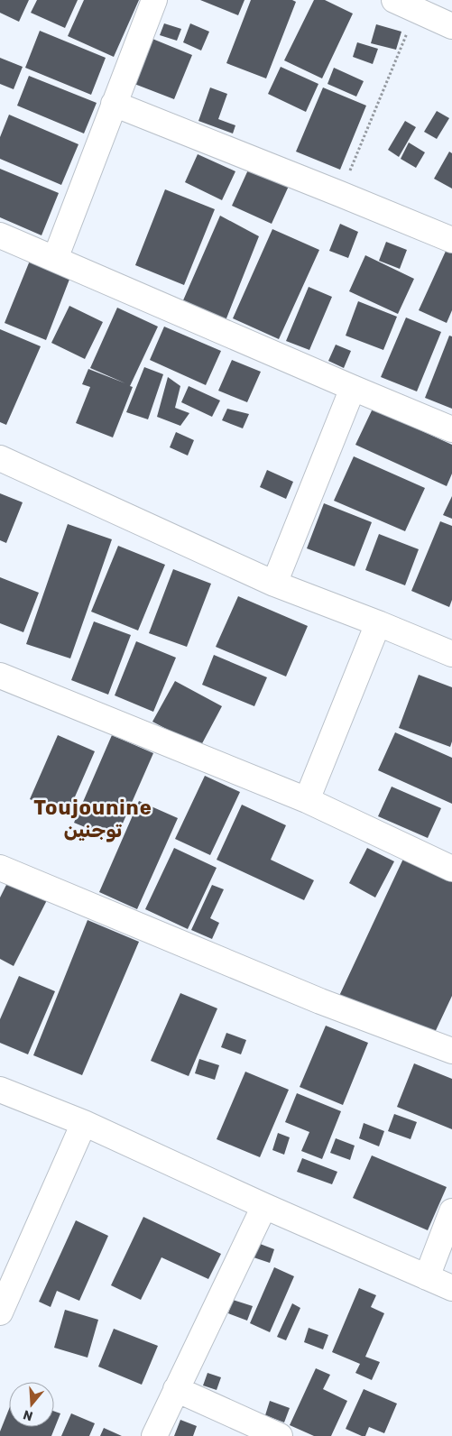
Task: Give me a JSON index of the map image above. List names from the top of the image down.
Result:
{
  "districts": ["Toujounine توجنين"],
  "north": "bottom"
}
